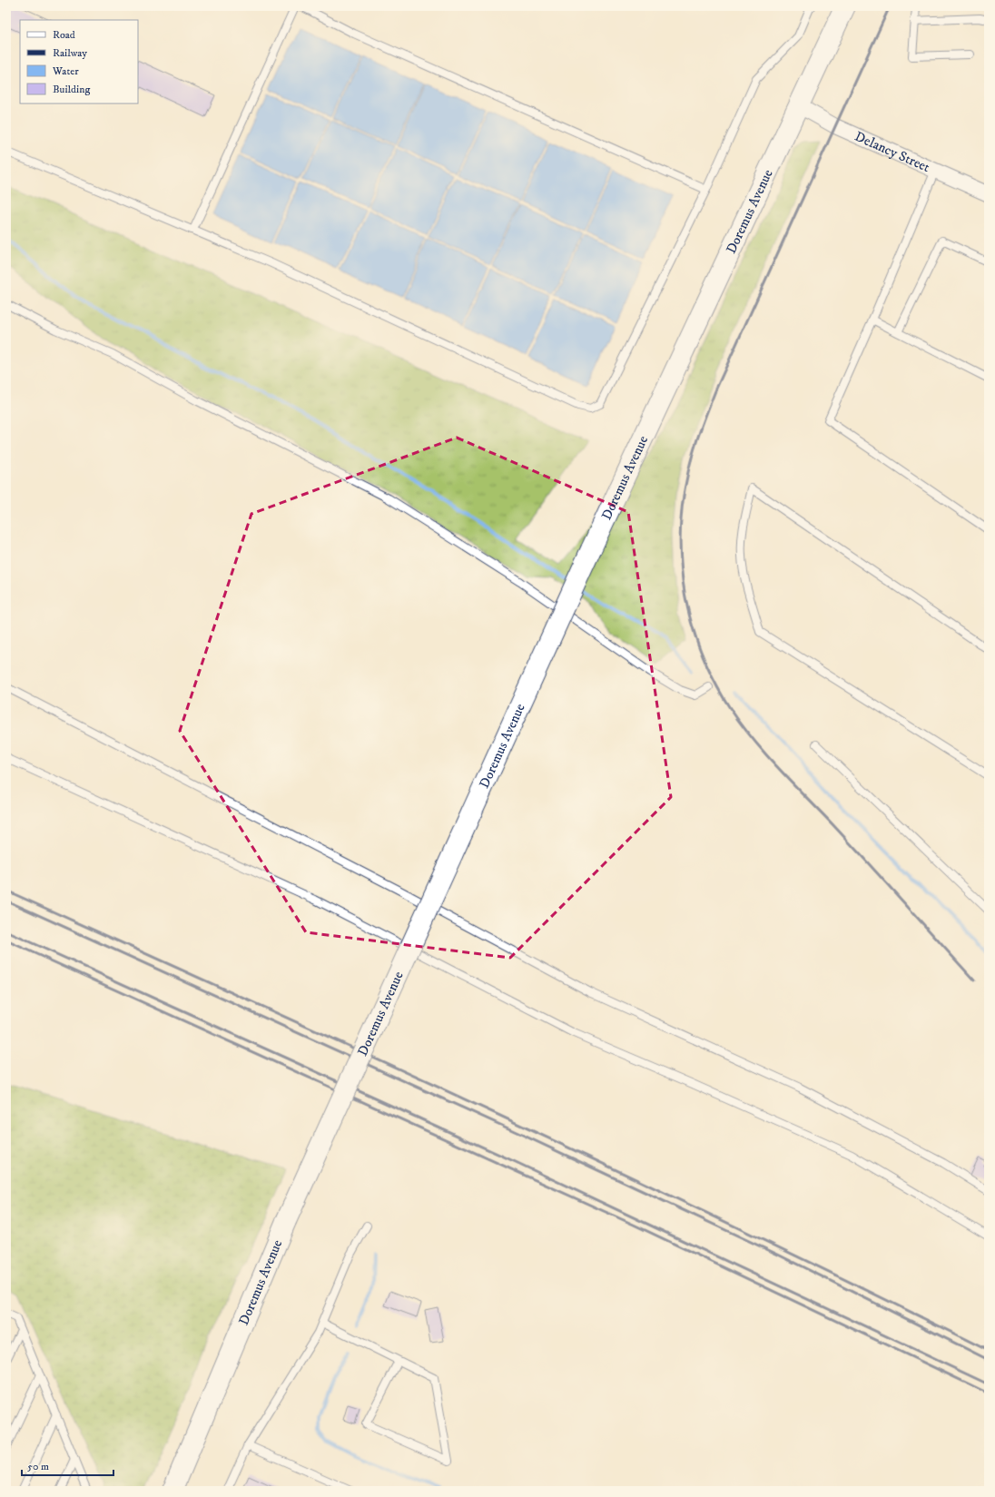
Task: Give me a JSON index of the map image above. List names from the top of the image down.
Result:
{
  "streets": {
    "main road": ["Doremus Avenue"],
    "street": ["Delancy Street"]
  },
  "crossings": [
    ["Delancy Street", "Doremus Avenue"]
  ],
  "legend": [
    "Road",
    "Railway",
    "Water",
    "Building"
  ],
  "scale_bar": "50 m"
}
